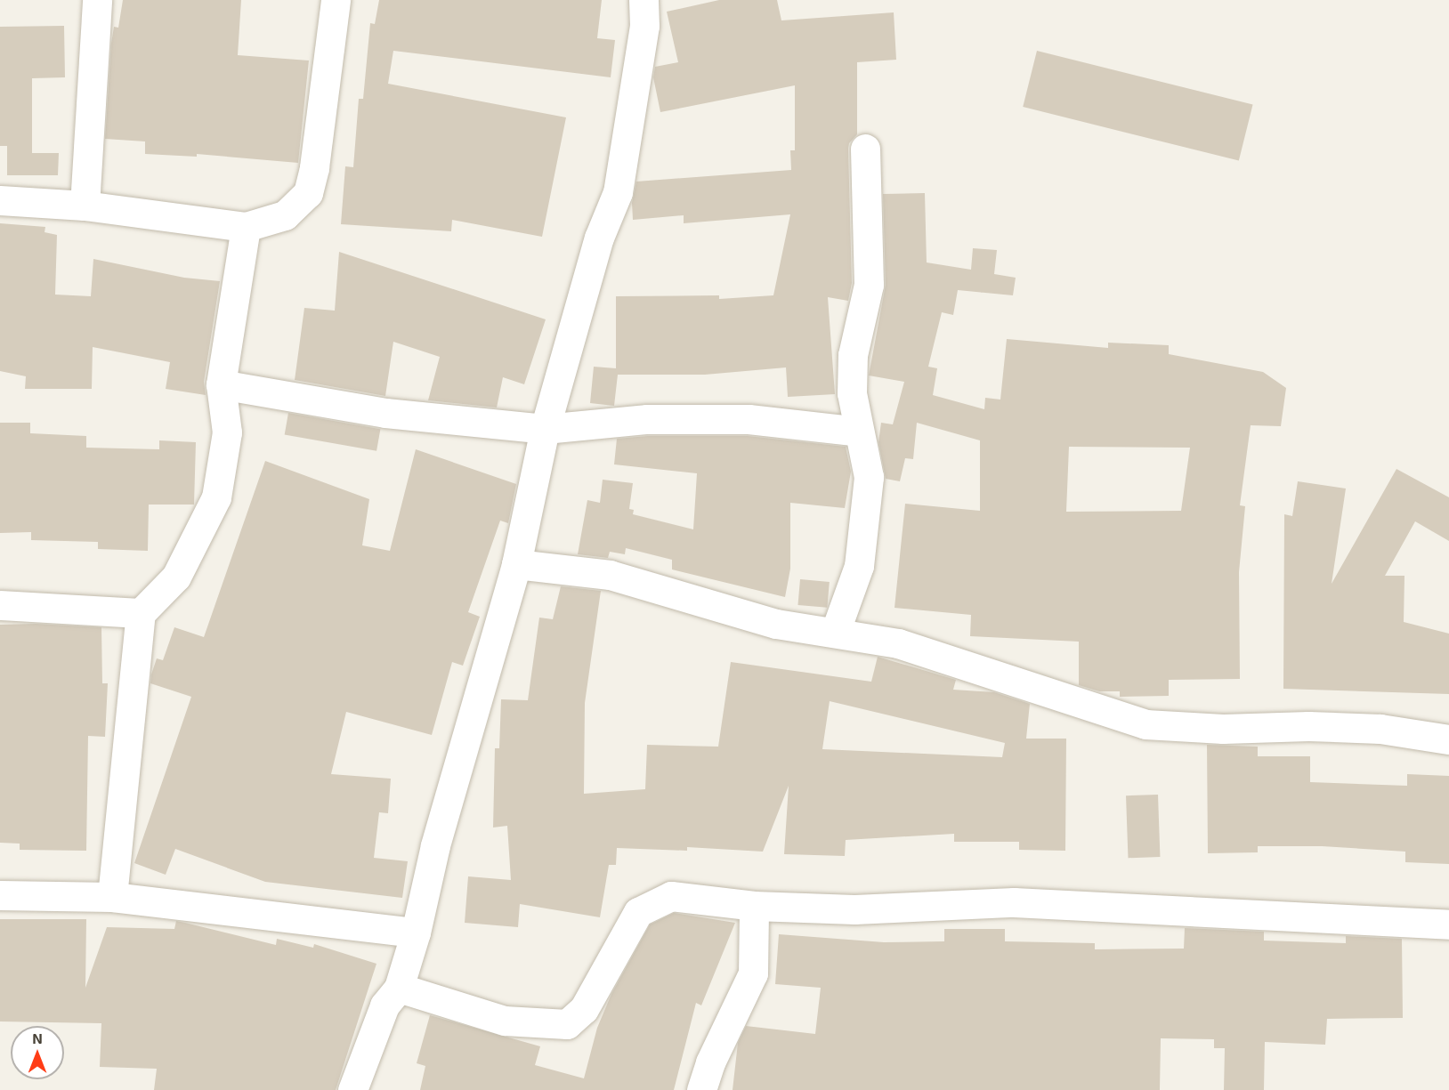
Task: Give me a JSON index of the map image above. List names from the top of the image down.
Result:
{
  "north": "top"
}
